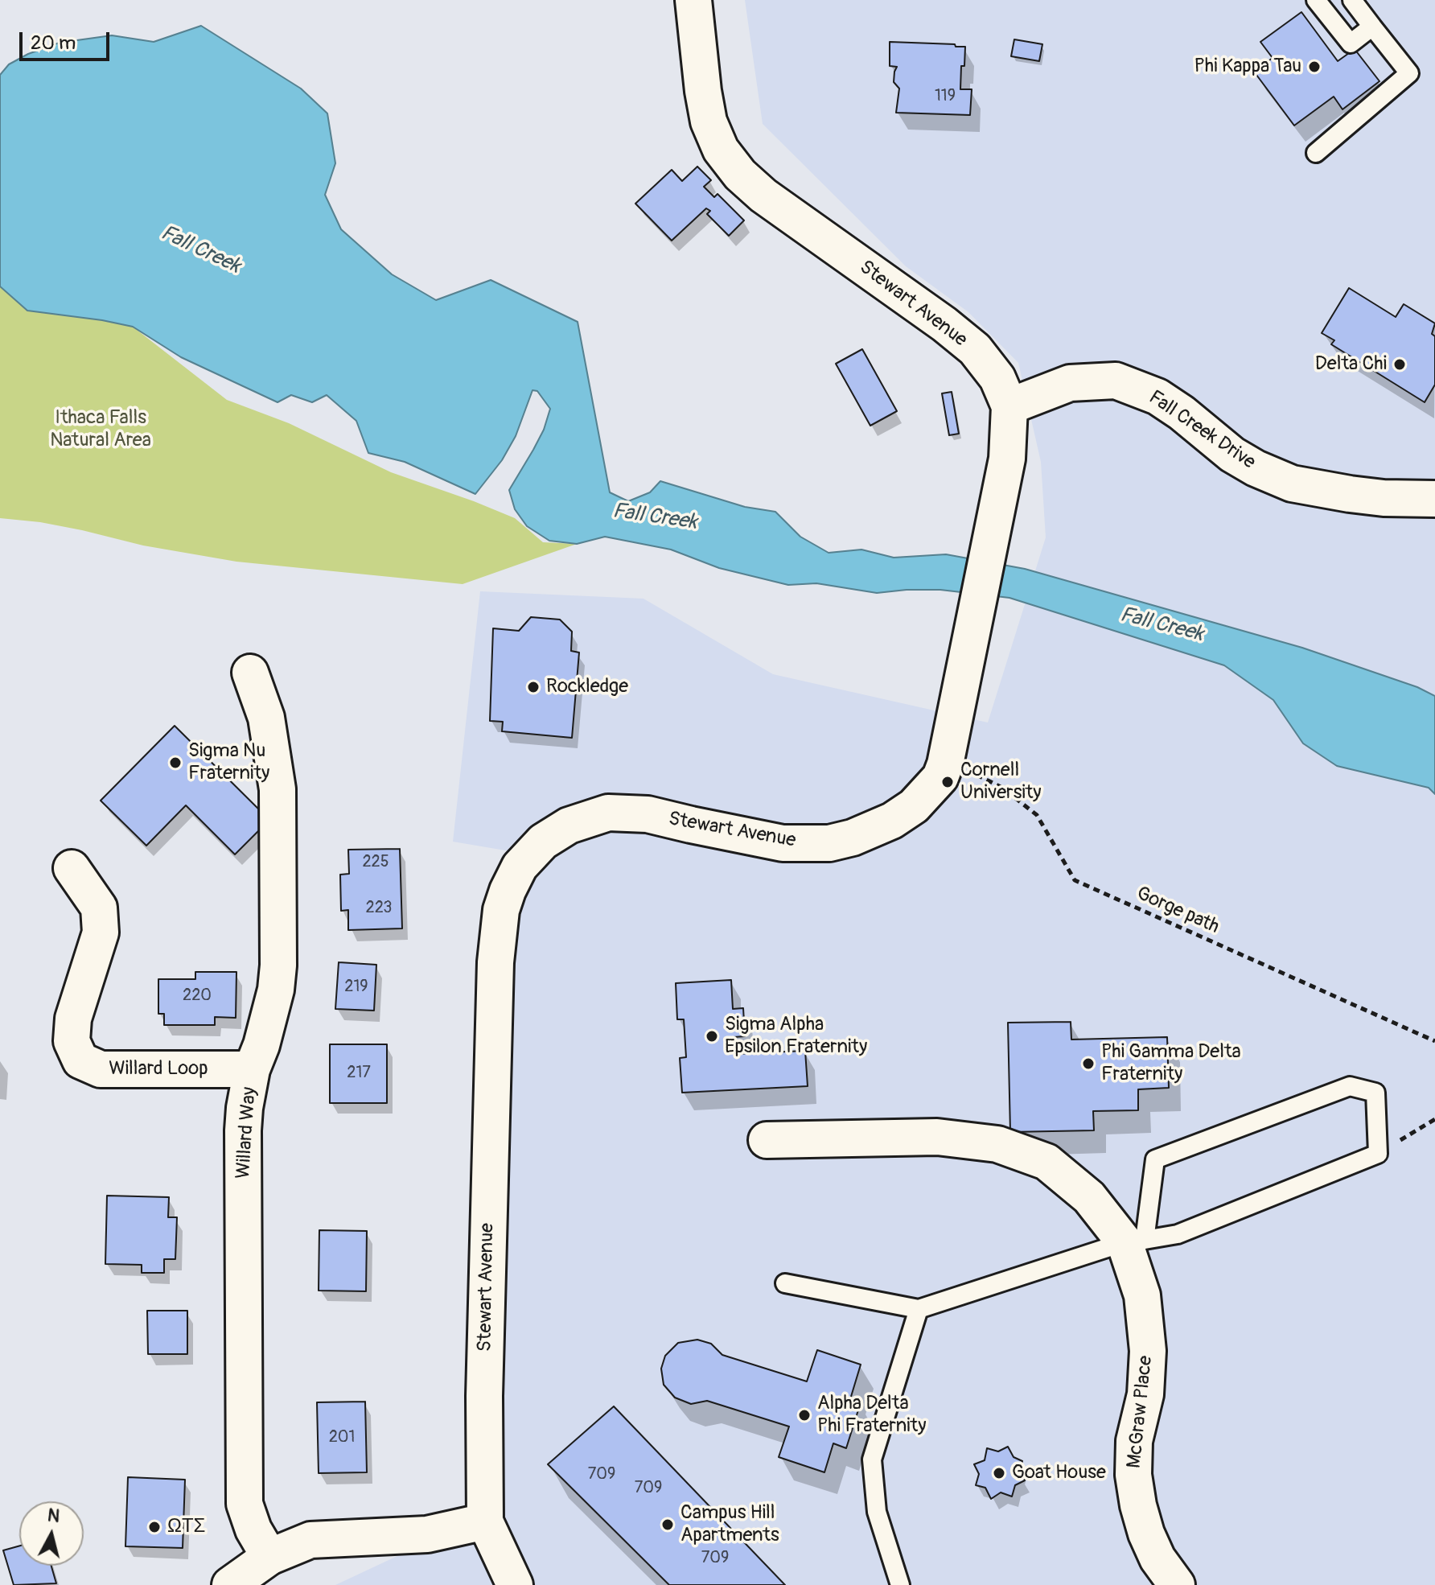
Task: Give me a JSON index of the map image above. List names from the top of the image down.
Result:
{
  "streets": {
    "street": [
      "Stewart Avenue",
      "Fall Creek Drive",
      "Willard Loop",
      "Willard Way",
      "McGraw Place"
    ],
    "path": ["Gorge path"]
  },
  "crossings": [
    ["Stewart Avenue", "Fall Creek Drive"],
    ["Stewart Avenue", "Gorge path"],
    ["Willard Loop", "Willard Way"]
  ],
  "water": ["Fall Creek"],
  "parks": ["Ithaca Falls Natural Area"],
  "places": [
    "Phi Kappa Tau",
    "Delta Chi",
    "Rockledge",
    "Sigma Nu Fraternity",
    "Cornell University",
    "Sigma Alpha Epsilon Fraternity",
    "Phi Gamma Delta Fraternity",
    "Alpha Delta Phi Fraternity",
    "Goat House",
    "Campus Hill Apartments",
    "ΩΤΣ"
  ],
  "house_numbers": [
    "119",
    "225",
    "223",
    "219",
    "220",
    "217",
    "201",
    "709",
    "709",
    "709"
  ],
  "scale_bar": "20 m",
  "north": "top"
}
